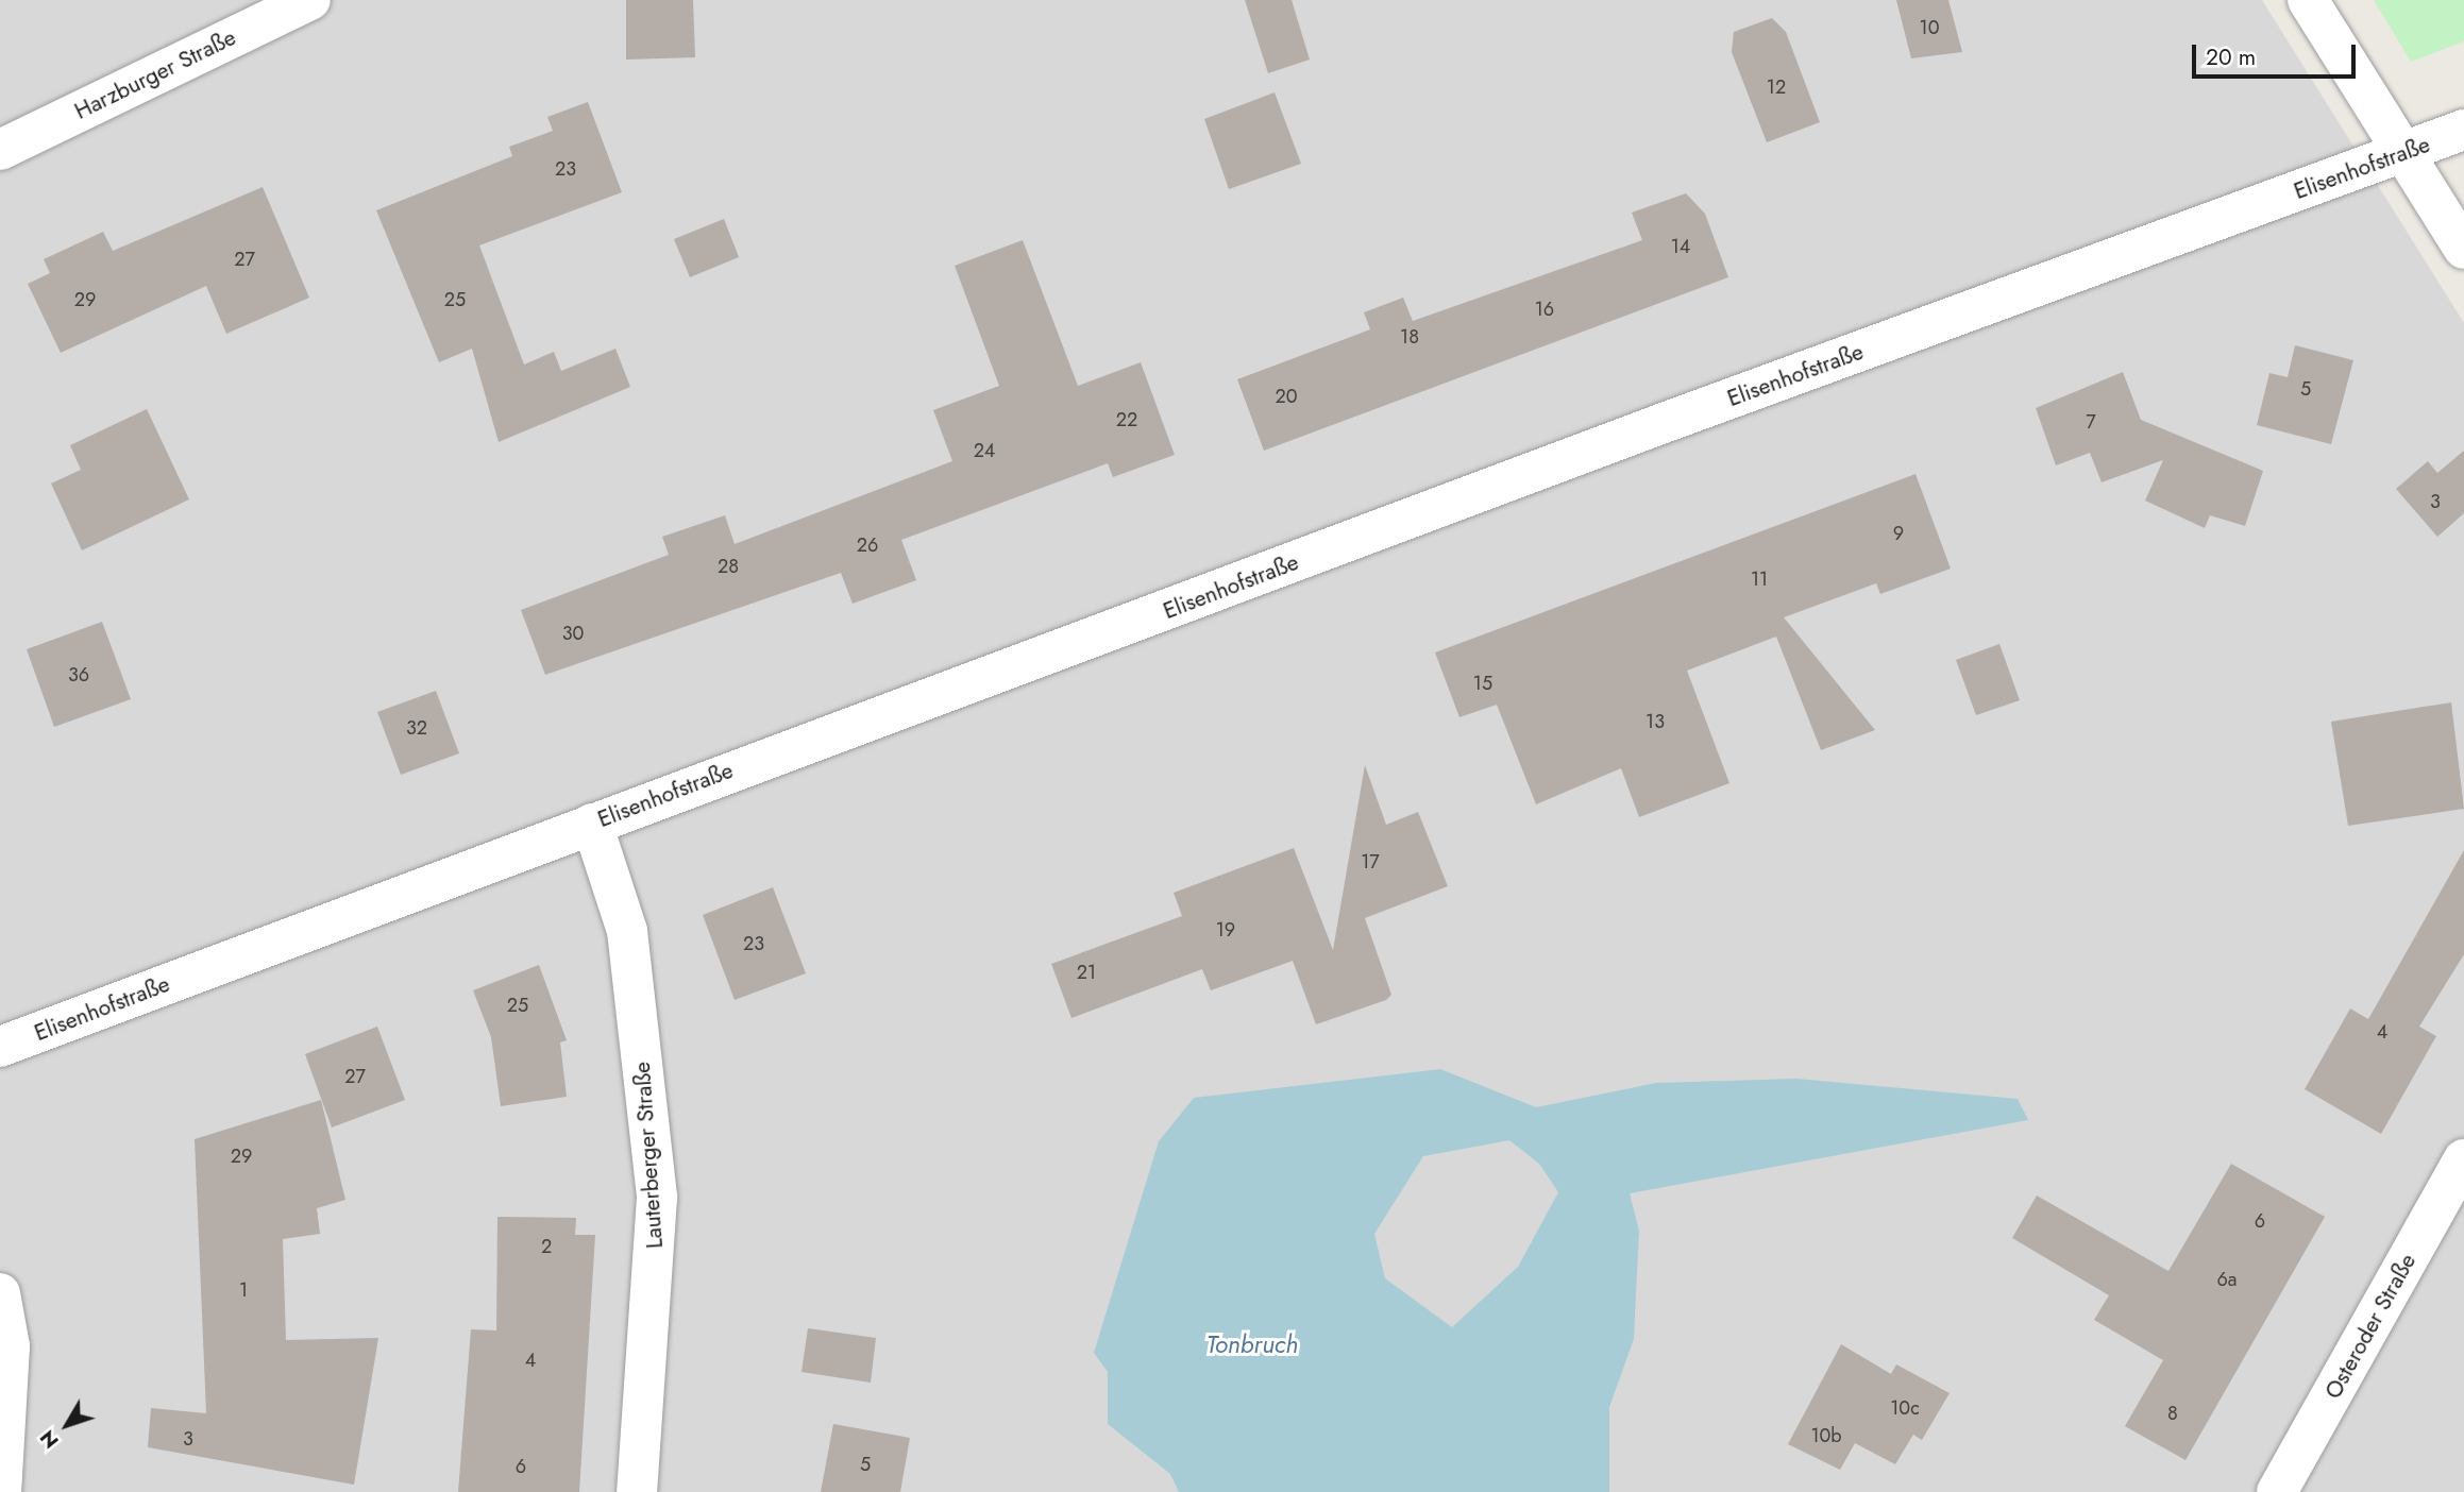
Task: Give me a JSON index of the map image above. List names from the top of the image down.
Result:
{
  "streets": {
    "street": [
      "Harzburger Straße",
      "Elisenhofstraße",
      "Lauterberger Straße",
      "Osteroder Straße"
    ]
  },
  "crossings": [
    ["Elisenhofstraße", "Lauterberger Straße"]
  ],
  "water": ["Tonbruch"],
  "house_numbers": [
    "10",
    "12",
    "23",
    "14",
    "27",
    "29",
    "25",
    "16",
    "18",
    "5",
    "20",
    "22",
    "7",
    "24",
    "3",
    "9",
    "26",
    "28",
    "11",
    "30",
    "36",
    "15",
    "13",
    "32",
    "17",
    "19",
    "23",
    "21",
    "25",
    "4",
    "27",
    "29",
    "6",
    "2",
    "6a",
    "1",
    "4",
    "10c",
    "8",
    "10b",
    "3",
    "5",
    "6"
  ],
  "scale_bar": "20 m",
  "north": "bottom left"
}
